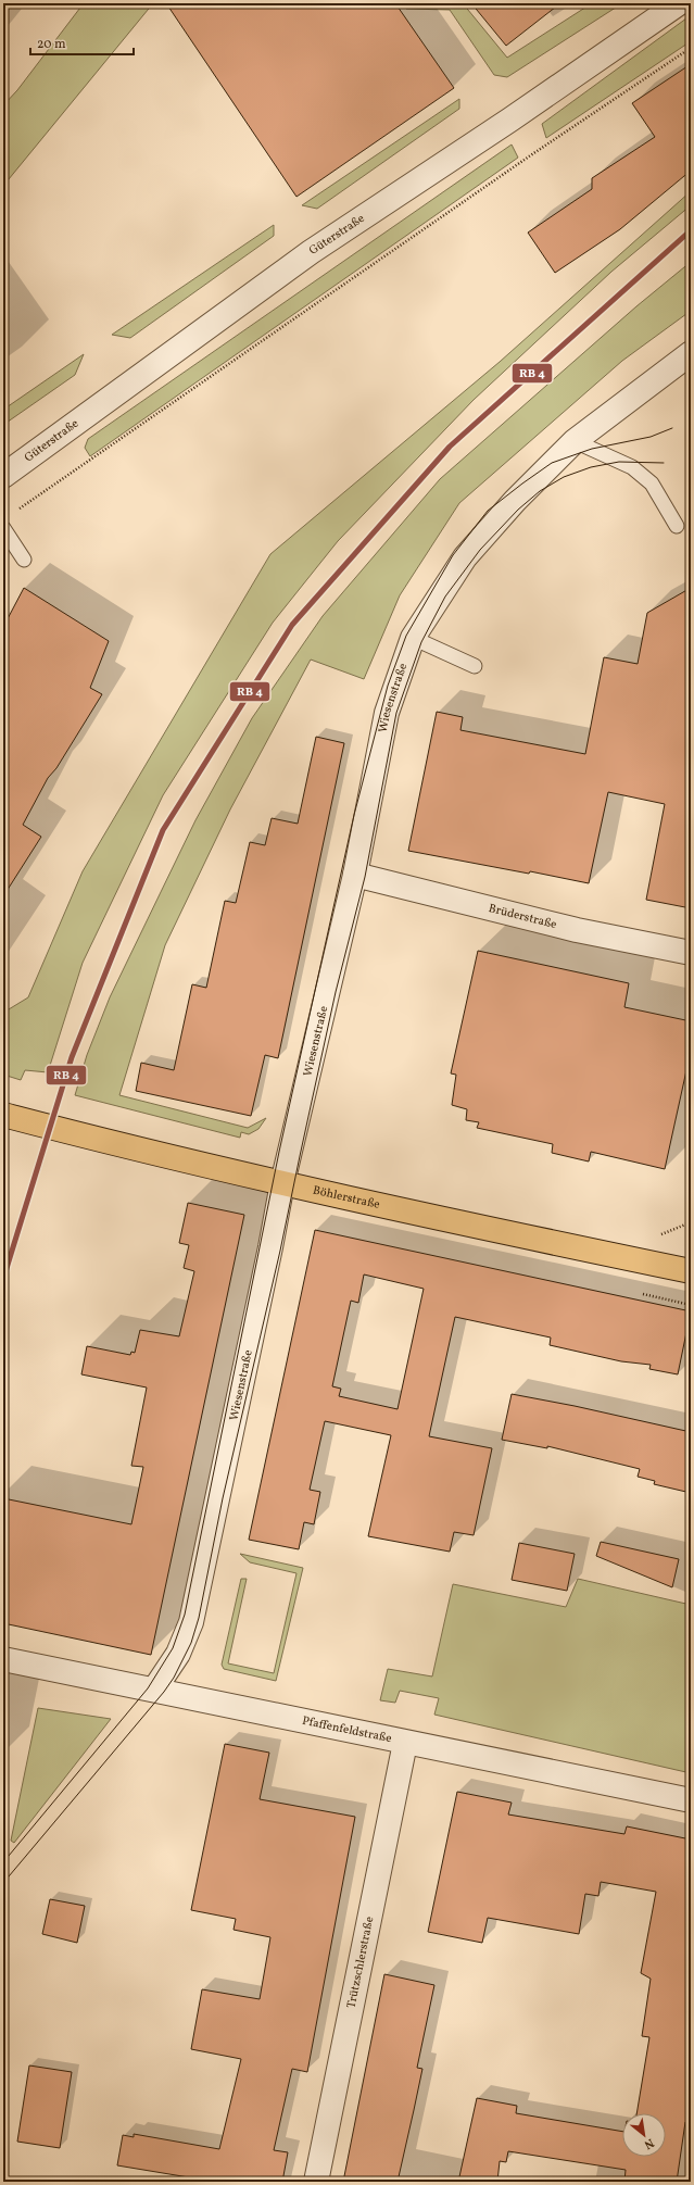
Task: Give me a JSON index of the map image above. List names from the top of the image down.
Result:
{
  "streets": {
    "main road": ["Böhlerstraße"],
    "street": [
      "Güterstraße",
      "Wiesenstraße",
      "Brüderstraße",
      "Pfaffenfeldstraße",
      "Trützschlerstraße"
    ]
  },
  "crossings": [
    ["Wiesenstraße", "Brüderstraße"],
    ["Wiesenstraße", "Böhlerstraße"],
    ["Wiesenstraße", "Pfaffenfeldstraße"],
    ["Pfaffenfeldstraße", "Trützschlerstraße"]
  ],
  "scale_bar": "20 m",
  "north": "bottom right"
}
